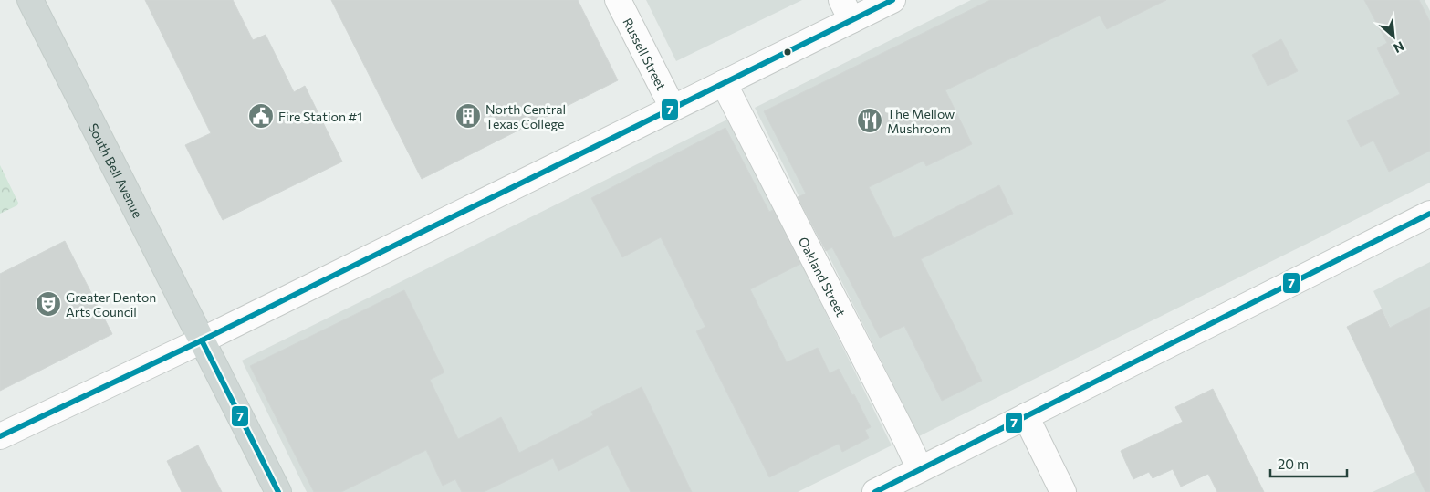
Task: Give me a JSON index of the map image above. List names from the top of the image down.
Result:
{
  "streets": {
    "main road": ["South Bell Avenue"],
    "street": ["Russell Street", "Oakland Street"]
  },
  "places": {
    "public building": ["Fire Station #1"],
    "building": ["North Central Texas College"],
    "restaurant": ["The Mellow Mushroom"],
    "theatre": ["Greater Denton Arts Council"]
  },
  "lines": ["transit line 7"],
  "scale_bar": "20 m",
  "north": "bottom right"
}
